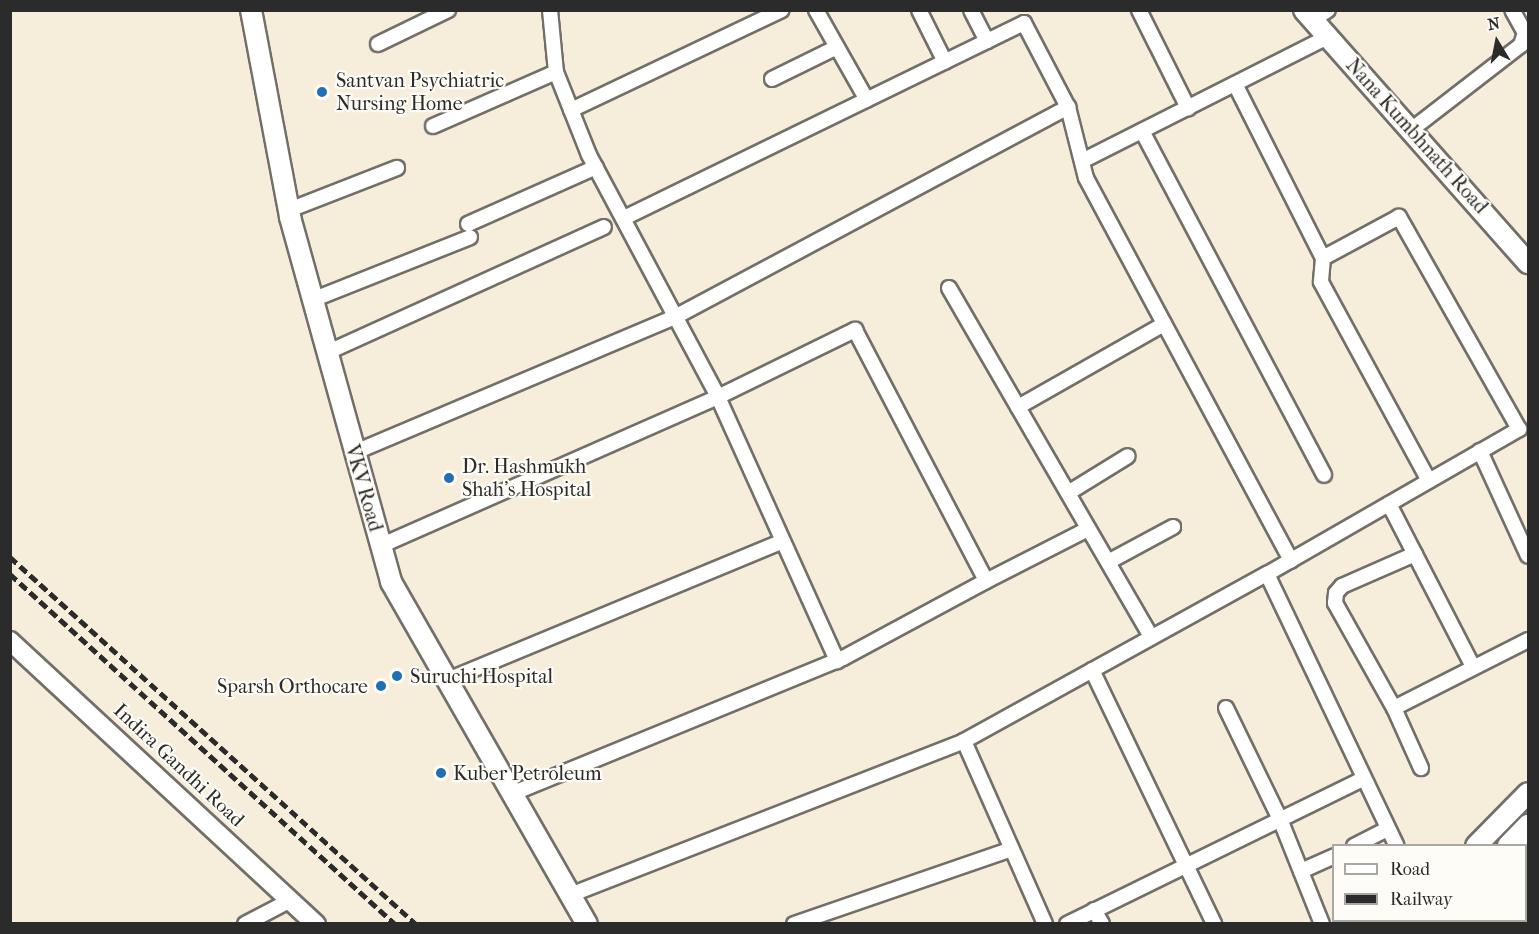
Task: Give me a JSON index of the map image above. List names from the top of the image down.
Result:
{
  "streets": {
    "main road": ["Nana Kumbhnath Road", "VKV Road"],
    "street": ["Indira Gandhi Road"]
  },
  "places": [
    "Santvan Psychiatric Nursing Home",
    "Dr. Hashmukh Shah's Hospital",
    "Suruchi Hospital",
    "Sparsh Orthocare",
    "Kuber Petroleum"
  ],
  "legend": ["Road", "Railway"],
  "north": "top"
}
